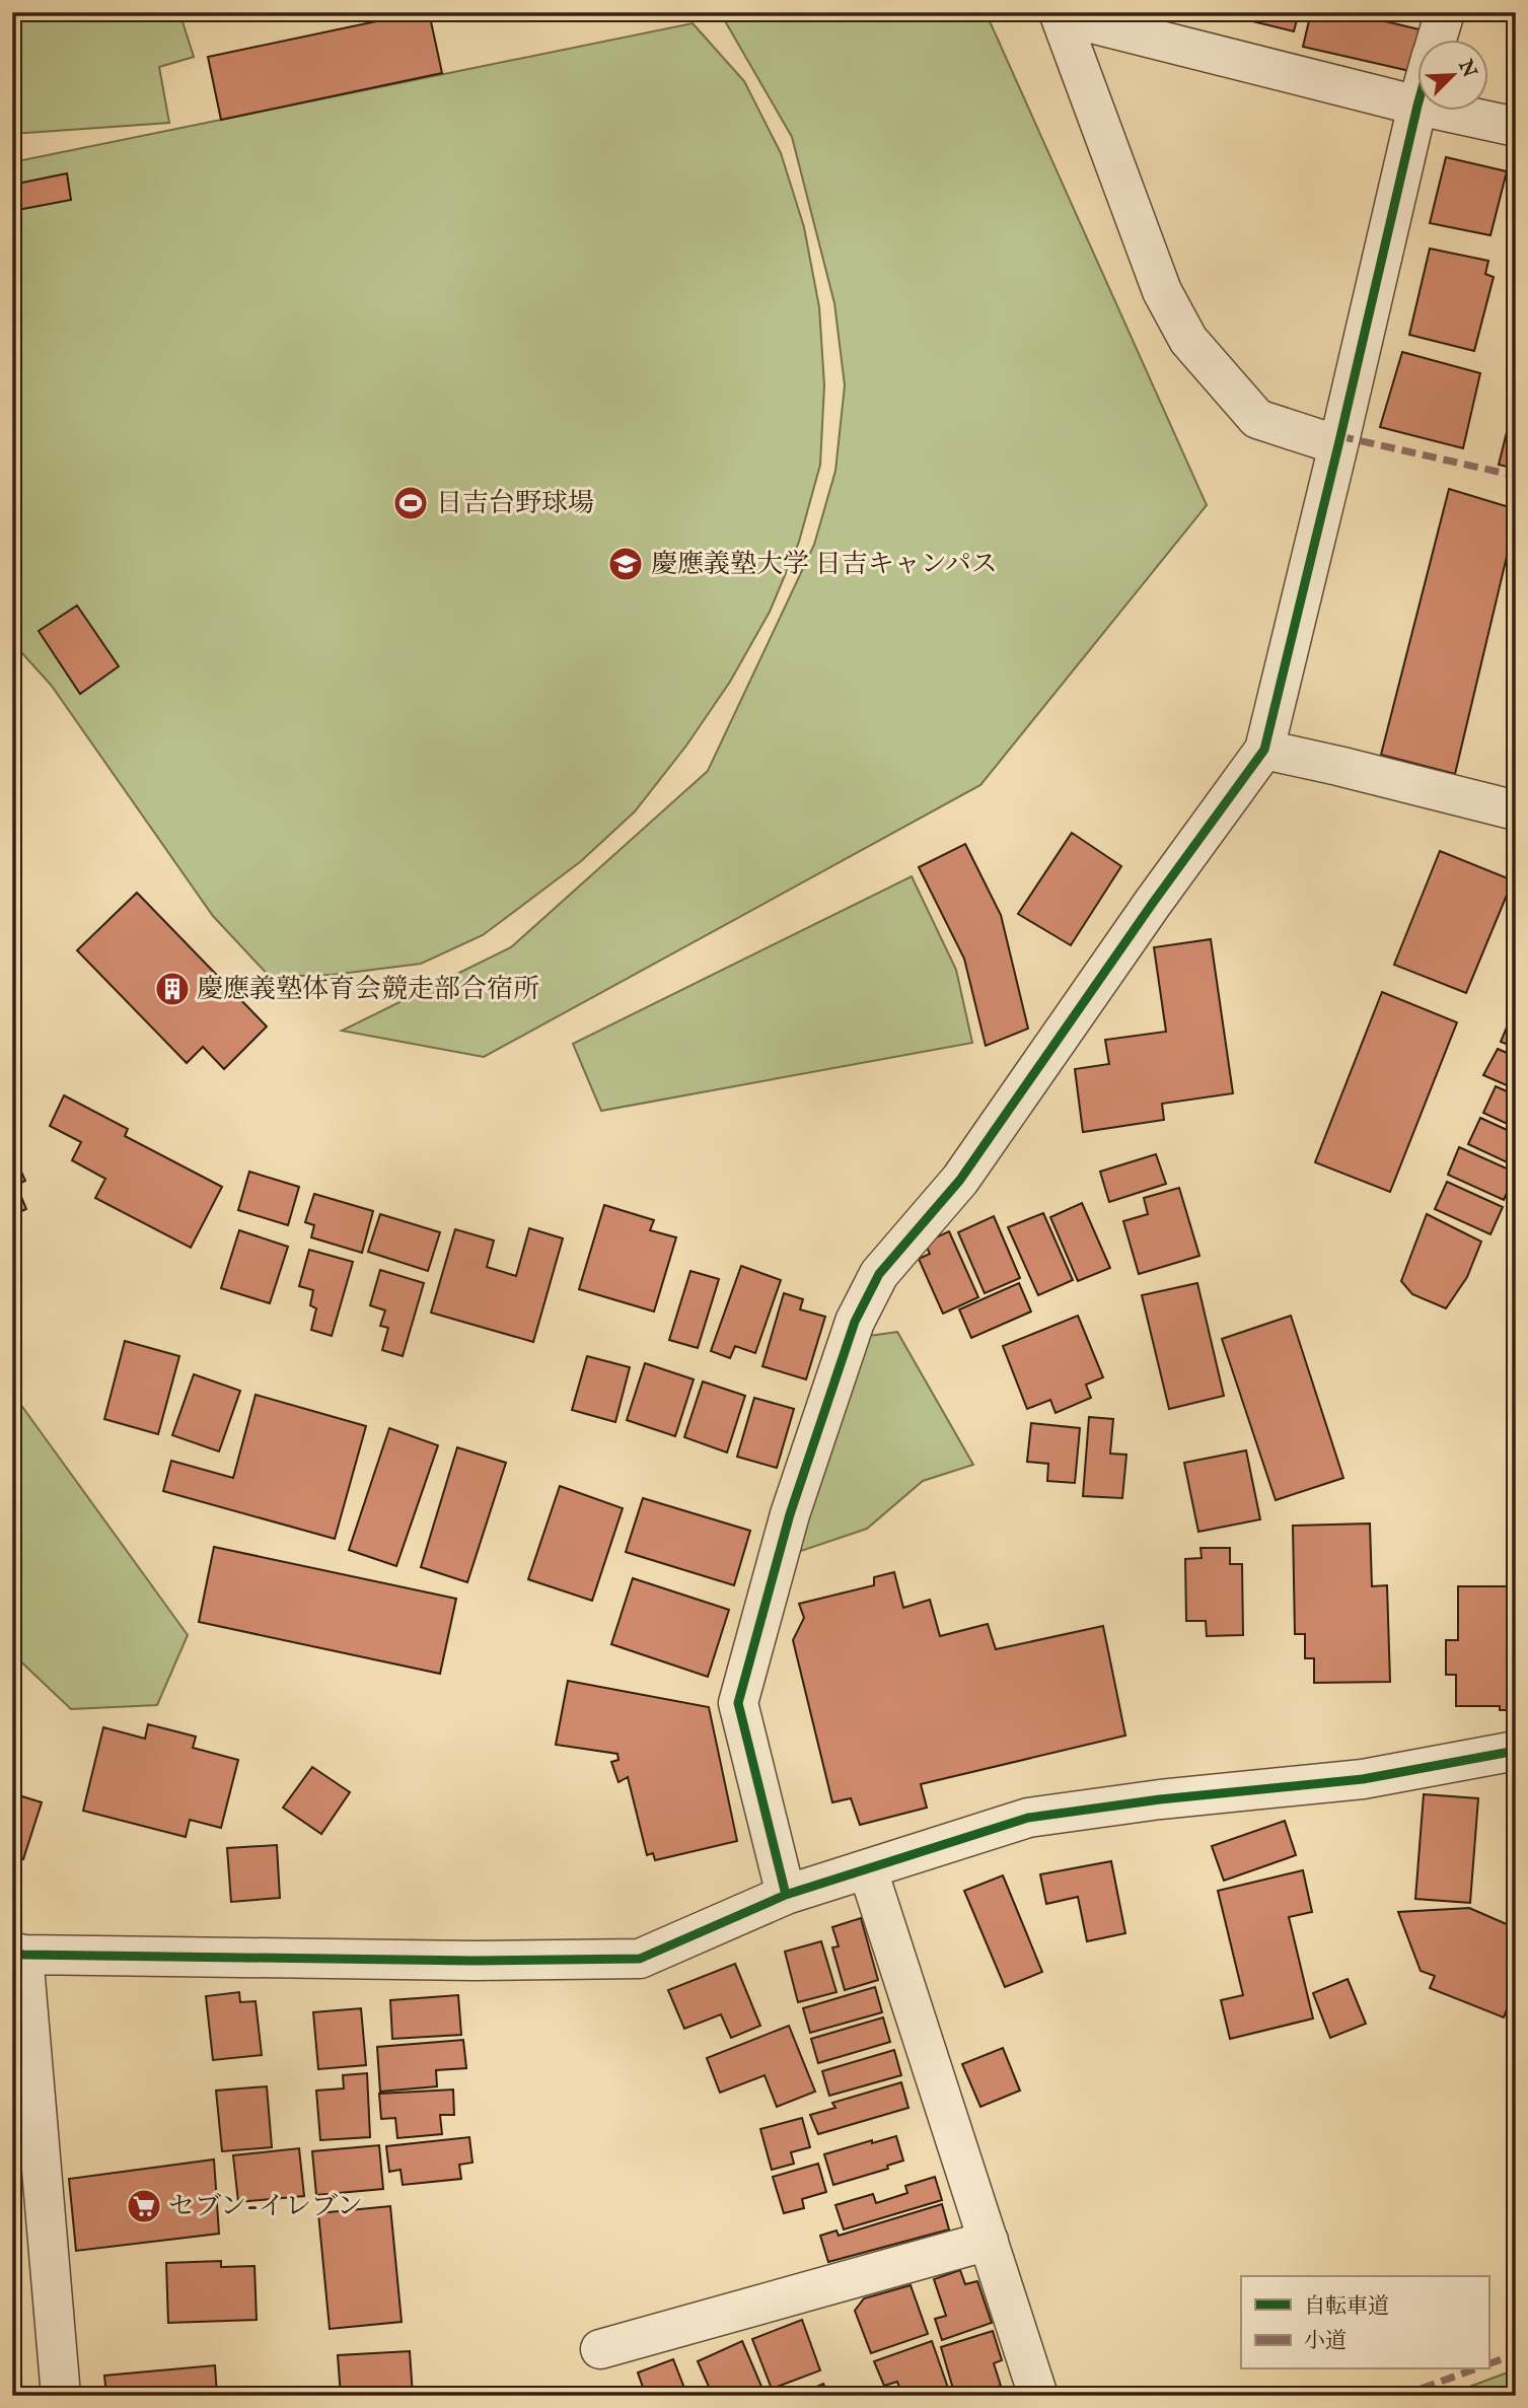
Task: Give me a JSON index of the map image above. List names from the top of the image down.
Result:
{
  "places": {
    "sports": ["日吉台野球場"],
    "school or university": ["慶應義塾大学 日吉キャンパス"],
    "building": ["慶應義塾体育会競走部合宿所"],
    "supermarket": ["セブン-イレブン"]
  },
  "legend": ["自転車道", "小道"],
  "north": "top right"
}
